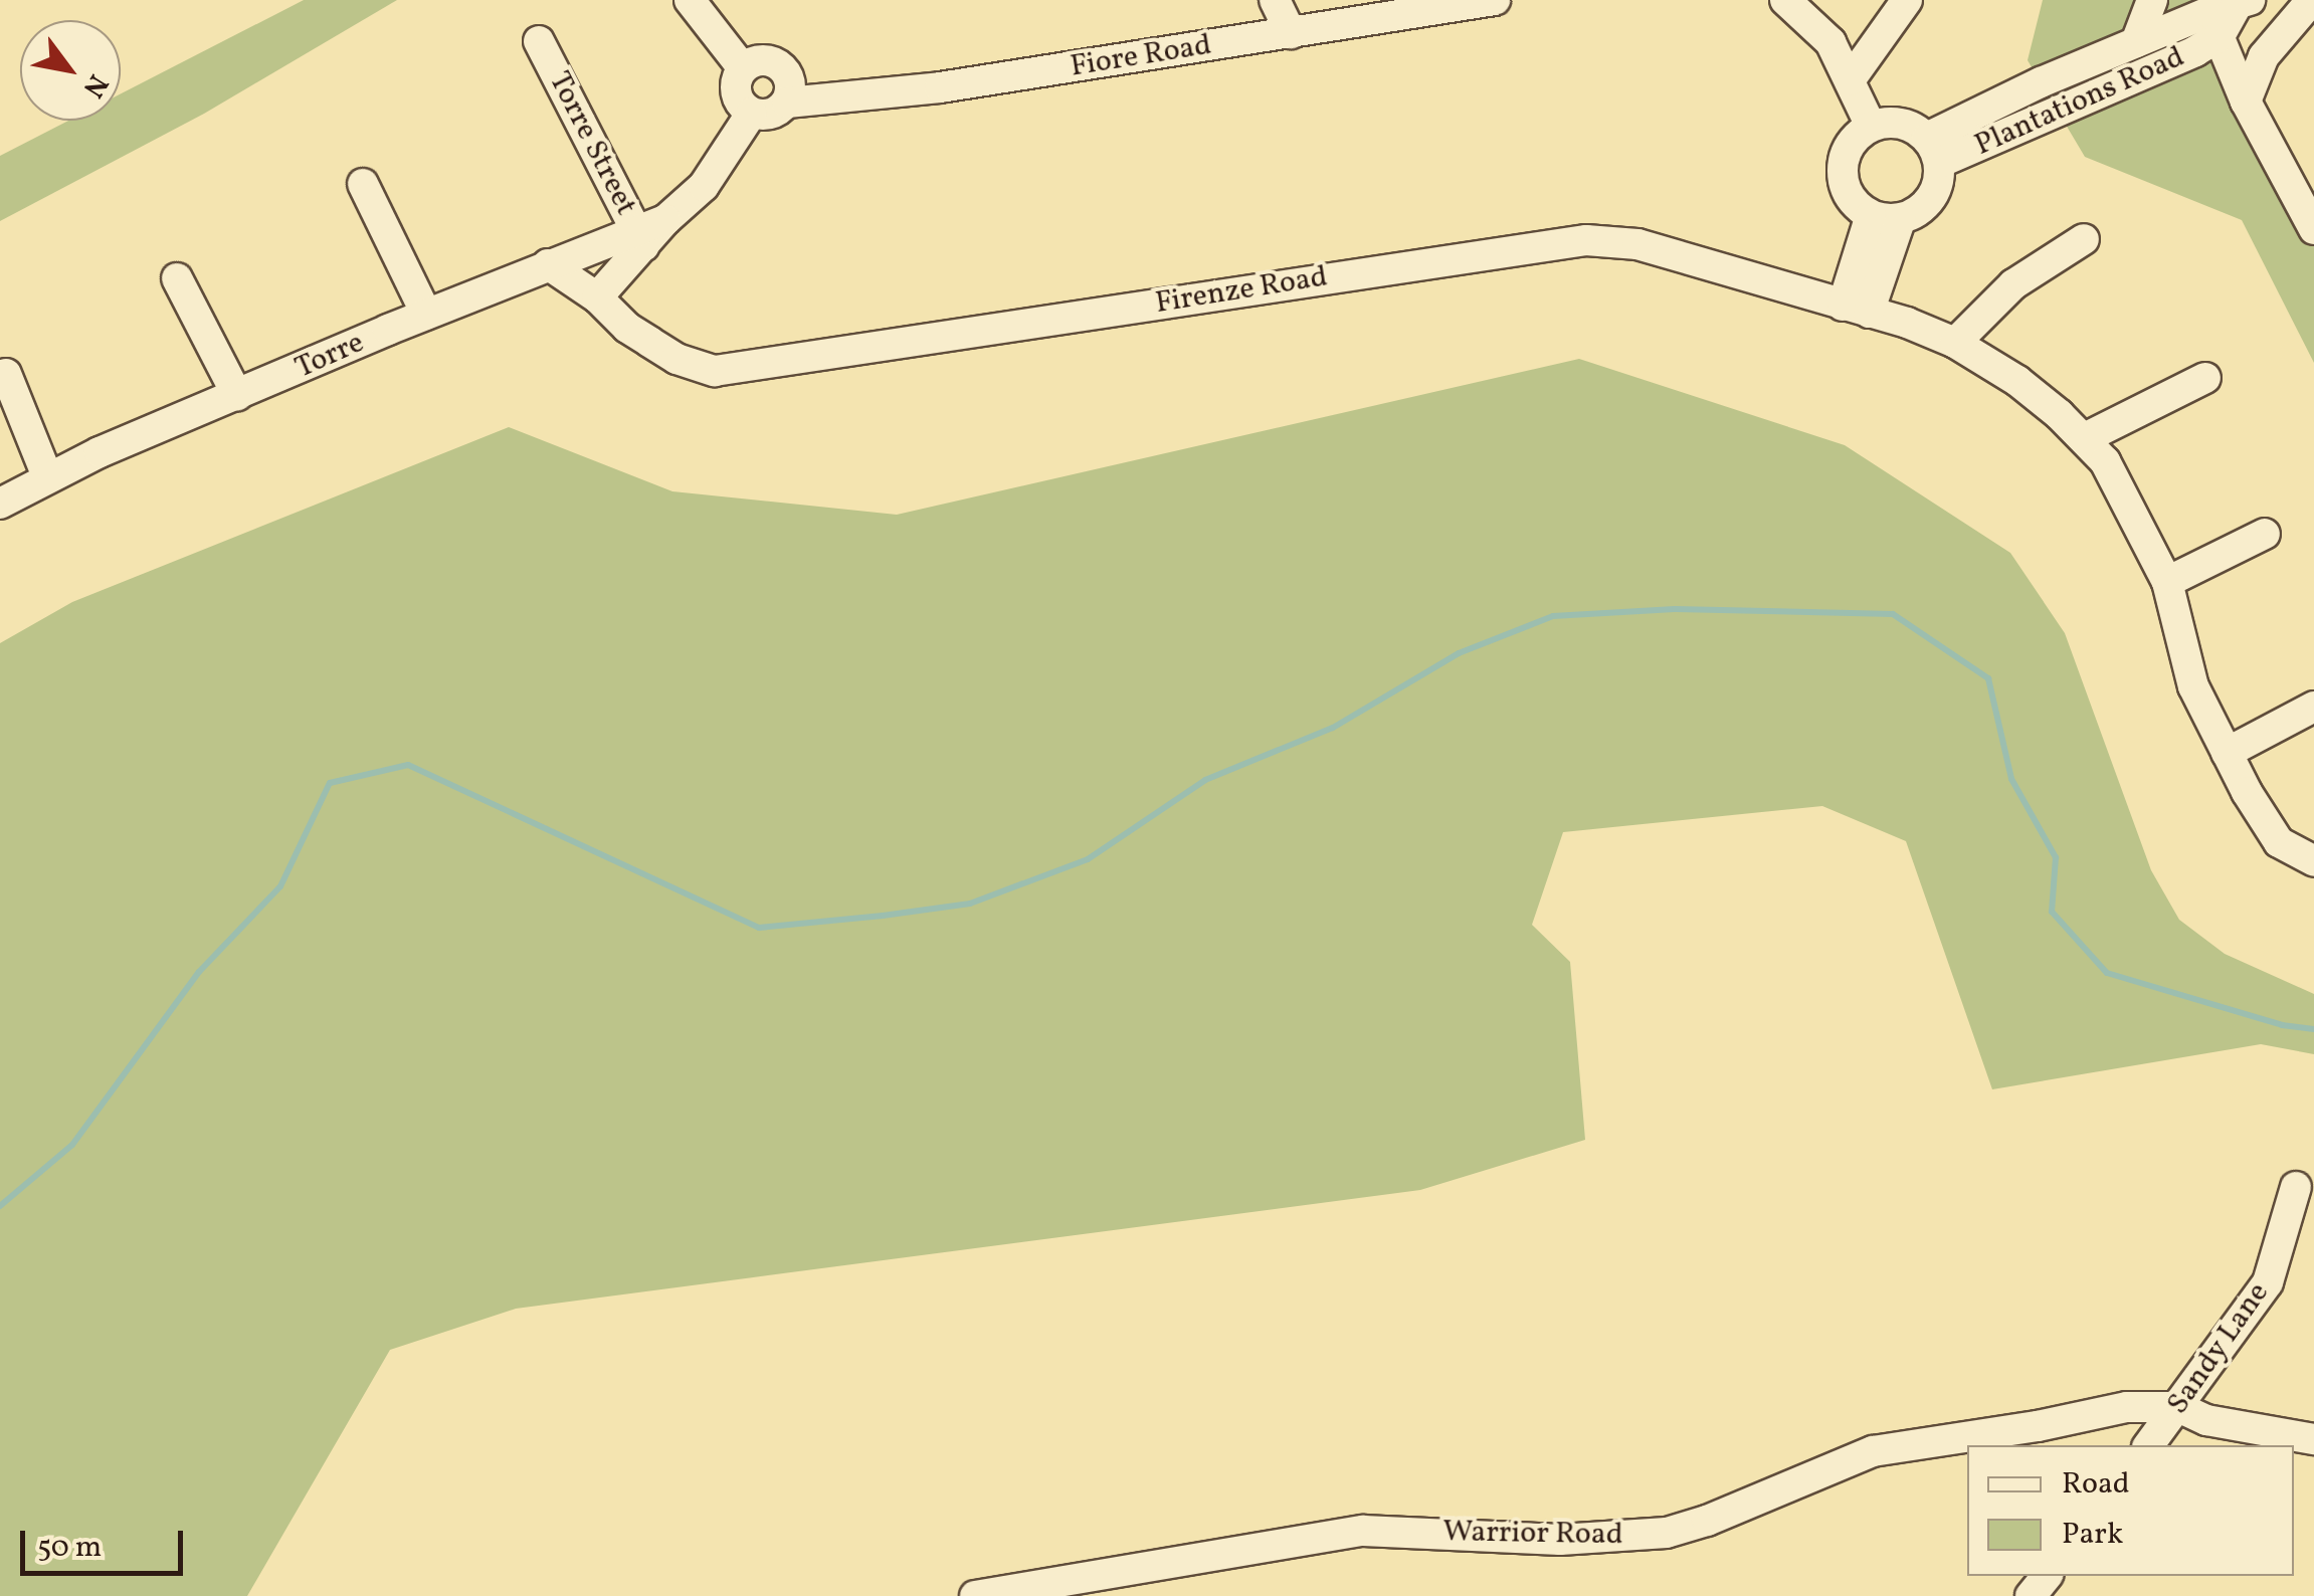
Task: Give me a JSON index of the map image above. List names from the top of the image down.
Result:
{
  "streets": {
    "street": [
      "Fiore Road",
      "Plantations Road",
      "Torre Street",
      "Firenze Road",
      "Torre",
      "Sandy Lane",
      "Warrior Road"
    ]
  },
  "crossings": [
    ["Fiore Road", "Torre"],
    ["Plantations Road", "Firenze Road"],
    ["Torre Street", "Torre"],
    ["Firenze Road", "Torre"],
    ["Sandy Lane", "Warrior Road"]
  ],
  "legend": ["Road", "Park"],
  "scale_bar": "50 m",
  "north": "bottom right"
}
